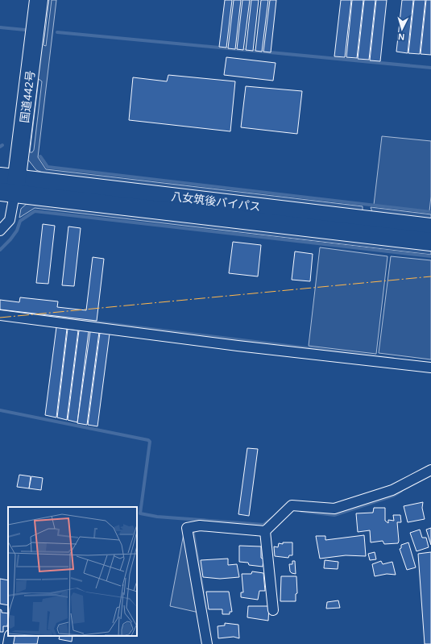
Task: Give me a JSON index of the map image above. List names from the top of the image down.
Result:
{
  "streets": {
    "highway": ["国道442号", "八女筑後バイパス"]
  },
  "crossings": [
    ["国道442号", "八女筑後バイパス"]
  ],
  "north": "bottom"
}
